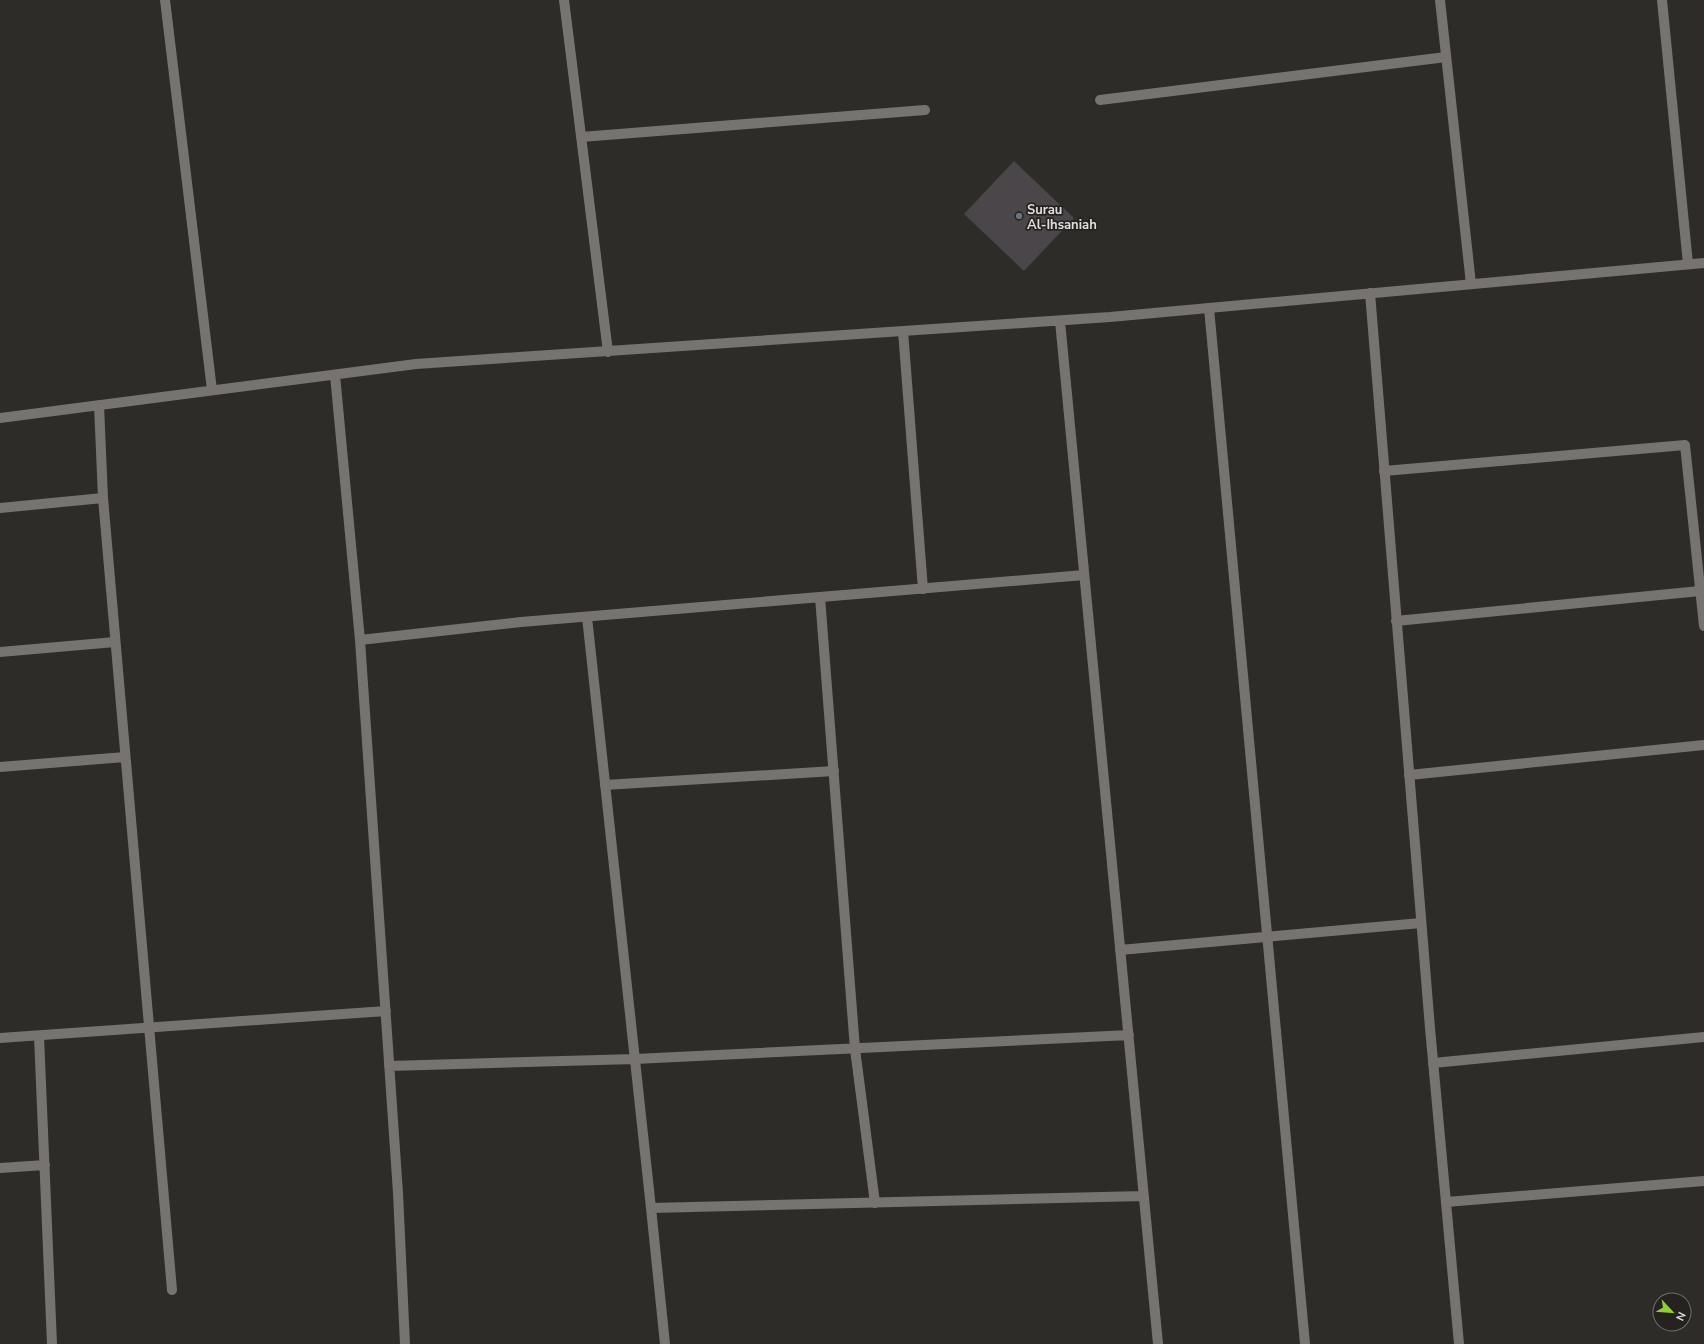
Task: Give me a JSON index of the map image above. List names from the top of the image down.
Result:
{
  "places": ["Surau Al-Ihsaniah"],
  "north": "bottom right"
}
